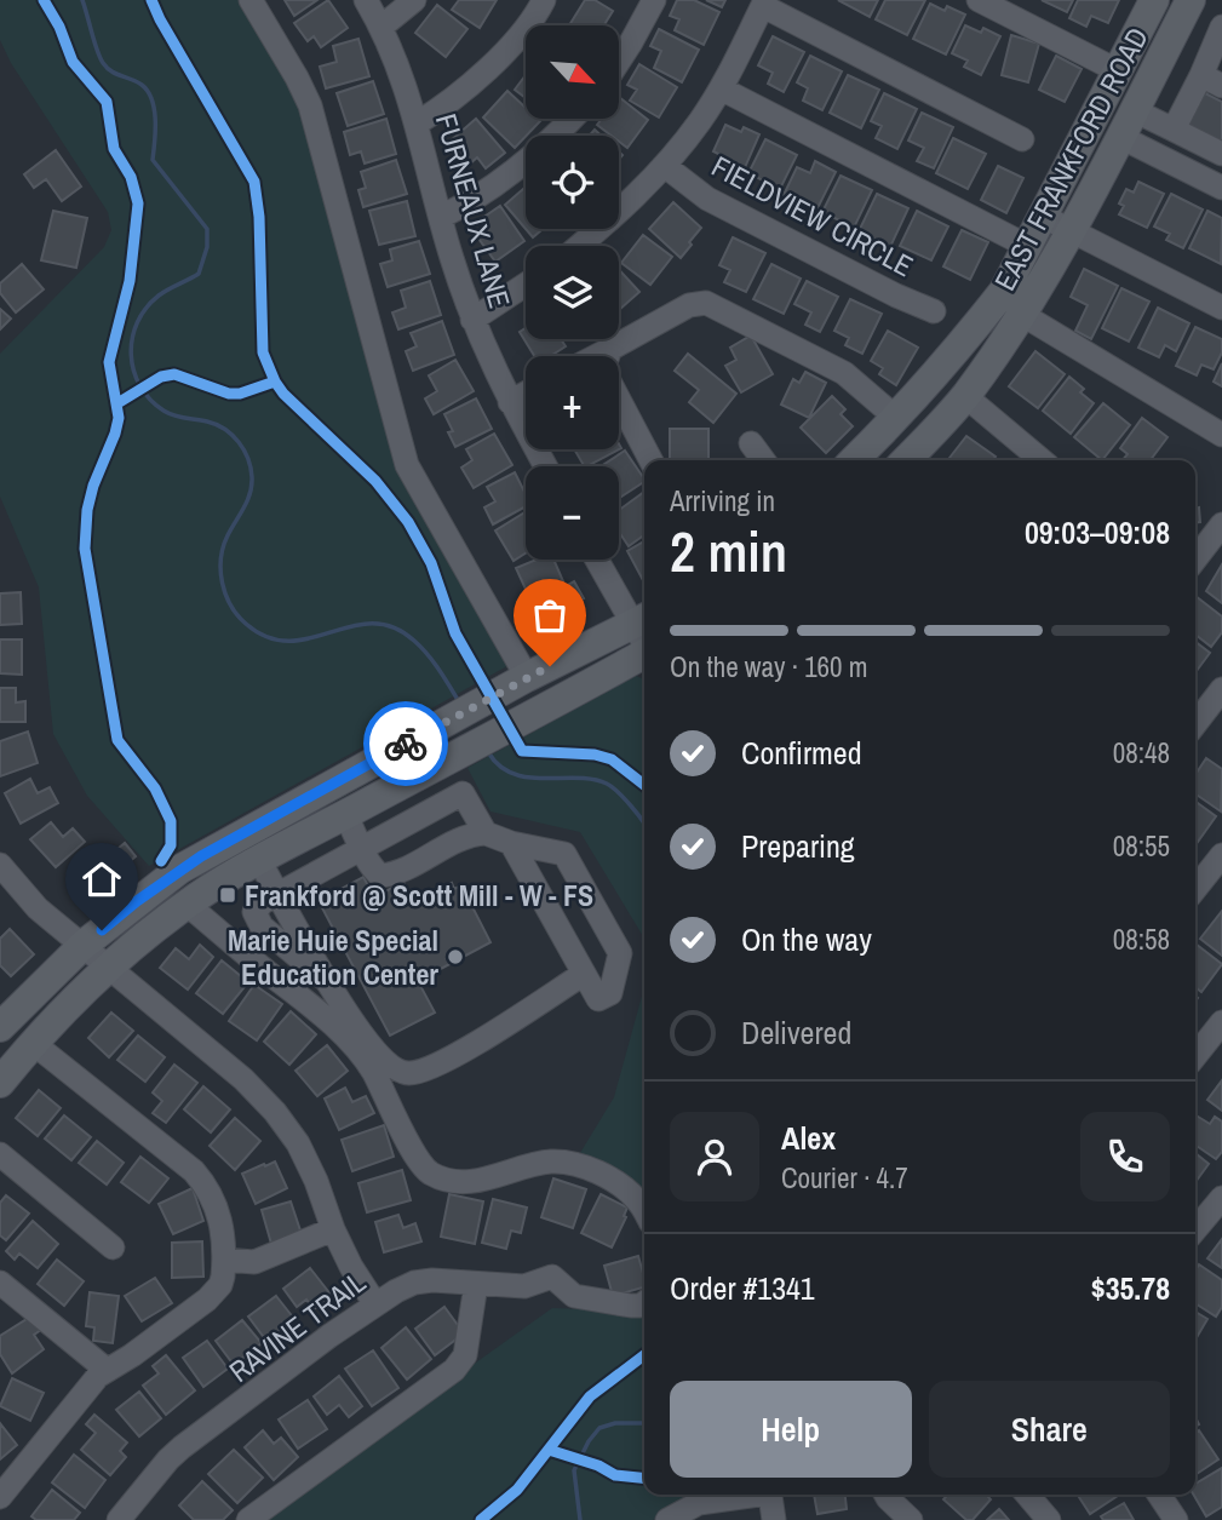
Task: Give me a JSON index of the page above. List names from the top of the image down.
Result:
{
  "streets": {
    "main road": ["EAST FRANKFORD ROAD"],
    "street": ["FURNEAUX LANE", "FIELDVIEW CIRCLE", "RAVINE TRAIL"]
  },
  "places": {
    "transit": ["Frankford @ Scott Mill - W - FS"],
    "other": ["Marie Huie Special Education Center"]
  },
  "north": "bottom right",
  "page": {
    "map_buttons": ["+", "−"],
    "heading": ["2 min", "Arriving in", "09:03–09:08"],
    "panel": [
      "Alex",
      "Courier · 4.7",
      "Order #1341",
      "$35.78"
    ],
    "bar": "On the way · 160 m",
    "list": [
      ["Confirmed", "08:48"],
      ["Preparing", "08:55"],
      ["On the way", "08:58"],
      "Delivered"
    ],
    "buttons": ["Help", "Share"]
  }
}
